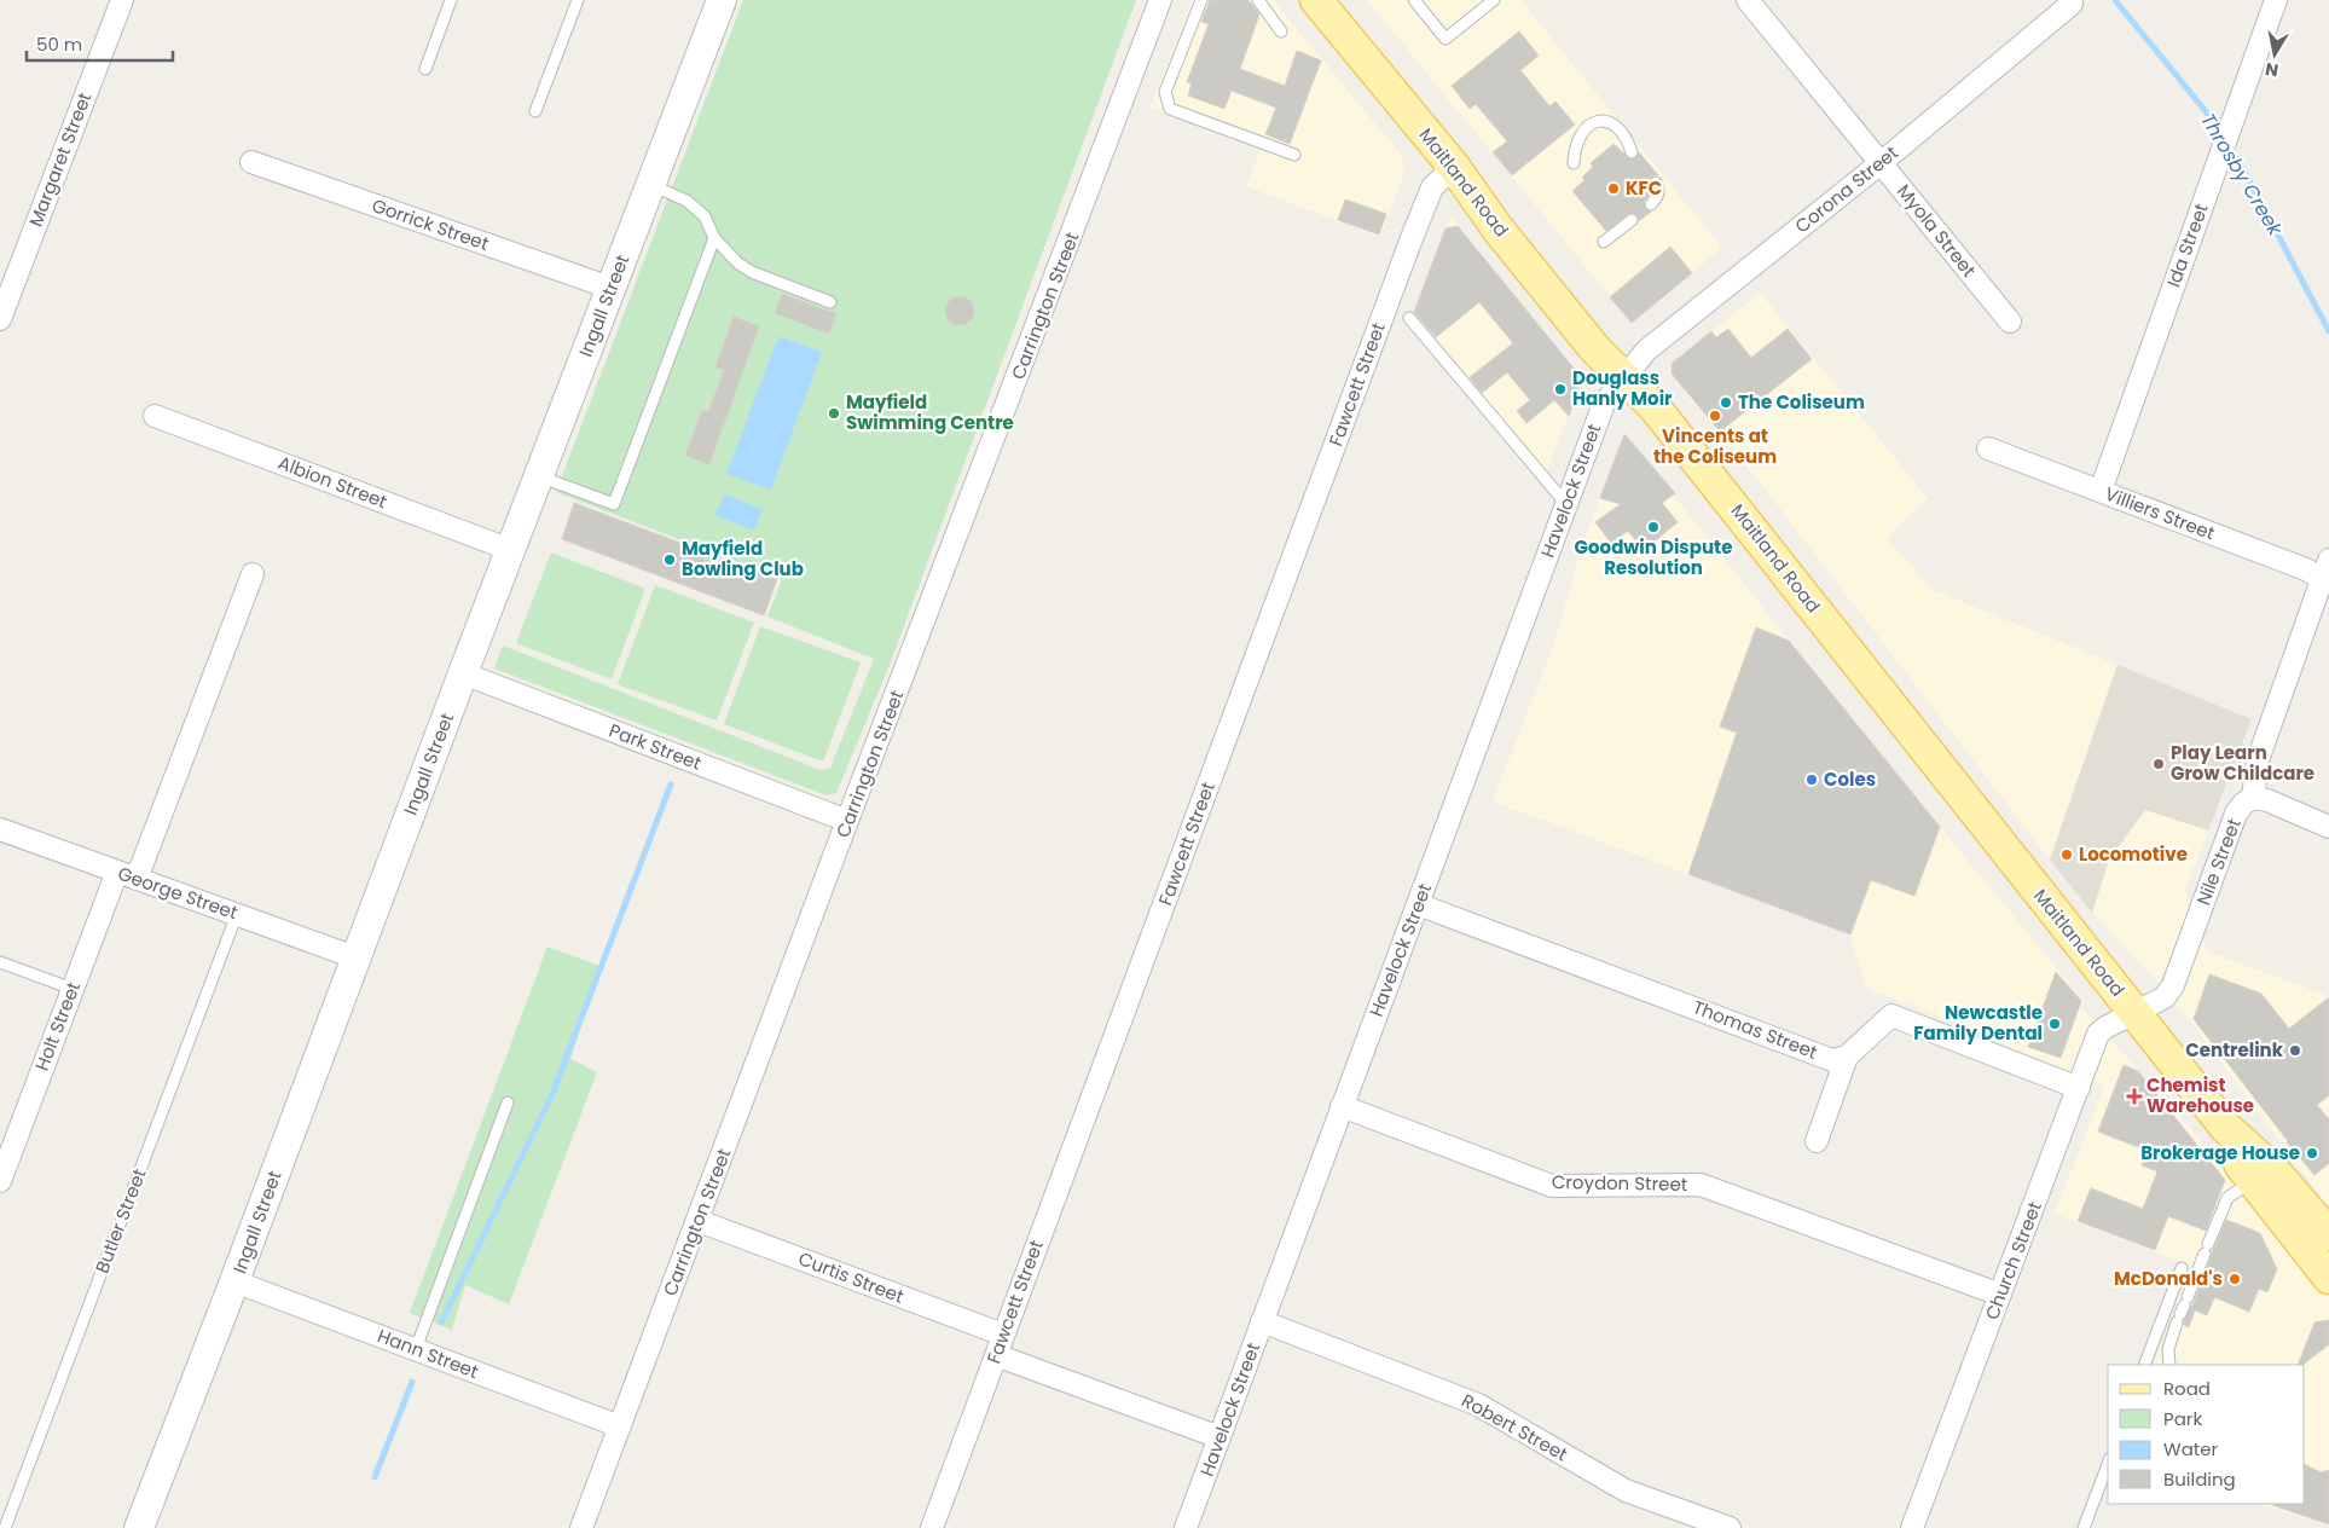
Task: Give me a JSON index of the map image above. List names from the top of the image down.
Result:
{
  "streets": {
    "main road": ["Maitland Road", "Ingall Street"],
    "street": [
      "Margaret Street",
      "Corona Street",
      "Gorrick Street",
      "Myola Street",
      "Ida Street",
      "Carrington Street",
      "Fawcett Street",
      "Albion Street",
      "Havelock Street",
      "Villiers Street",
      "Park Street",
      "Nile Street",
      "George Street",
      "Holt Street",
      "Thomas Street",
      "Croydon Street",
      "Church Street",
      "Curtis Street",
      "Hann Street",
      "Robert Street"
    ],
    "lane": ["Butler Street"]
  },
  "crossings": [
    ["Maitland Road", "Corona Street"],
    ["Maitland Road", "Fawcett Street"],
    ["Maitland Road", "Havelock Street"],
    ["Maitland Road", "Nile Street"],
    ["Maitland Road", "Church Street"],
    ["Corona Street", "Myola Street"],
    ["Corona Street", "Havelock Street"],
    ["Gorrick Street", "Ingall Street"],
    ["Ida Street", "Villiers Street"],
    ["Ingall Street", "Albion Street"],
    ["Ingall Street", "Park Street"],
    ["Ingall Street", "George Street"],
    ["Ingall Street", "Hann Street"],
    ["Carrington Street", "Park Street"],
    ["Carrington Street", "Curtis Street"],
    ["Carrington Street", "Hann Street"],
    ["Fawcett Street", "Curtis Street"],
    ["Havelock Street", "Thomas Street"],
    ["Havelock Street", "Croydon Street"],
    ["Havelock Street", "Curtis Street"],
    ["Havelock Street", "Robert Street"],
    ["Villiers Street", "Nile Street"],
    ["Nile Street", "Church Street"],
    ["George Street", "Holt Street"],
    ["George Street", "Butler Street"],
    ["Croydon Street", "Church Street"]
  ],
  "water": ["Throsby Creek"],
  "places": {
    "other": [
      "KFC",
      "Douglass Hanly Moir",
      "The Coliseum",
      "Mayfield Swimming Centre",
      "Vincents at the Coliseum",
      "Goodwin Dispute Resolution",
      "Mayfield Bowling Club",
      "Play Learn Grow Childcare",
      "Coles",
      "Locomotive",
      "Newcastle Family Dental",
      "Centrelink",
      "Brokerage House",
      "McDonald's"
    ],
    "health": ["Chemist Warehouse"]
  },
  "legend": [
    "Road",
    "Park",
    "Water",
    "Building"
  ],
  "scale_bar": "50 m",
  "north": "bottom"
}
